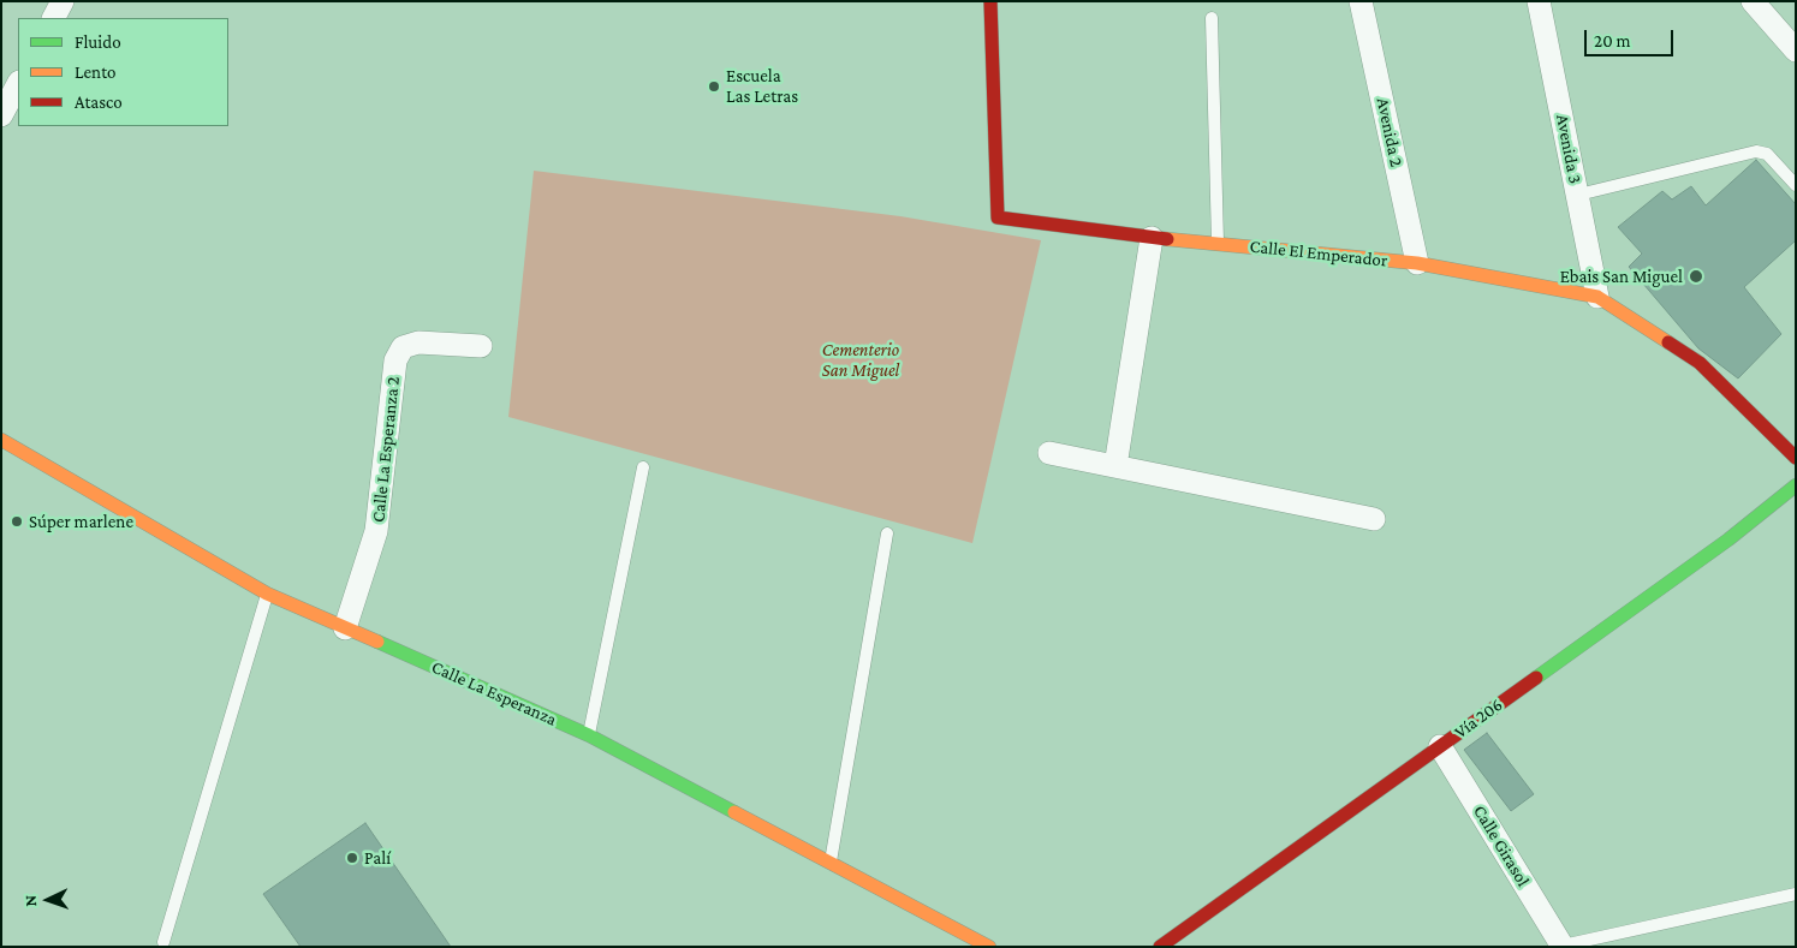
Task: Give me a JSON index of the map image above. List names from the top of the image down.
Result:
{
  "streets": {
    "street": [
      "Avenida 2",
      "Avenida 3",
      "Calle El Emperador",
      "Calle La Esperanza 2",
      "Calle La Esperanza",
      "Vía 206",
      "Calle Girasol"
    ]
  },
  "crossings": [
    ["Avenida 2", "Calle El Emperador"],
    ["Avenida 3", "Calle El Emperador"],
    ["Calle La Esperanza 2", "Calle La Esperanza"],
    ["Vía 206", "Calle Girasol"]
  ],
  "parks": ["Cementerio San Miguel"],
  "places": [
    "Escuela Las Letras",
    "Ebais San Miguel",
    "Súper marlene",
    "Palí"
  ],
  "legend": ["Fluido", "Lento", "Atasco"],
  "scale_bar": "20 m",
  "north": "left"
}
